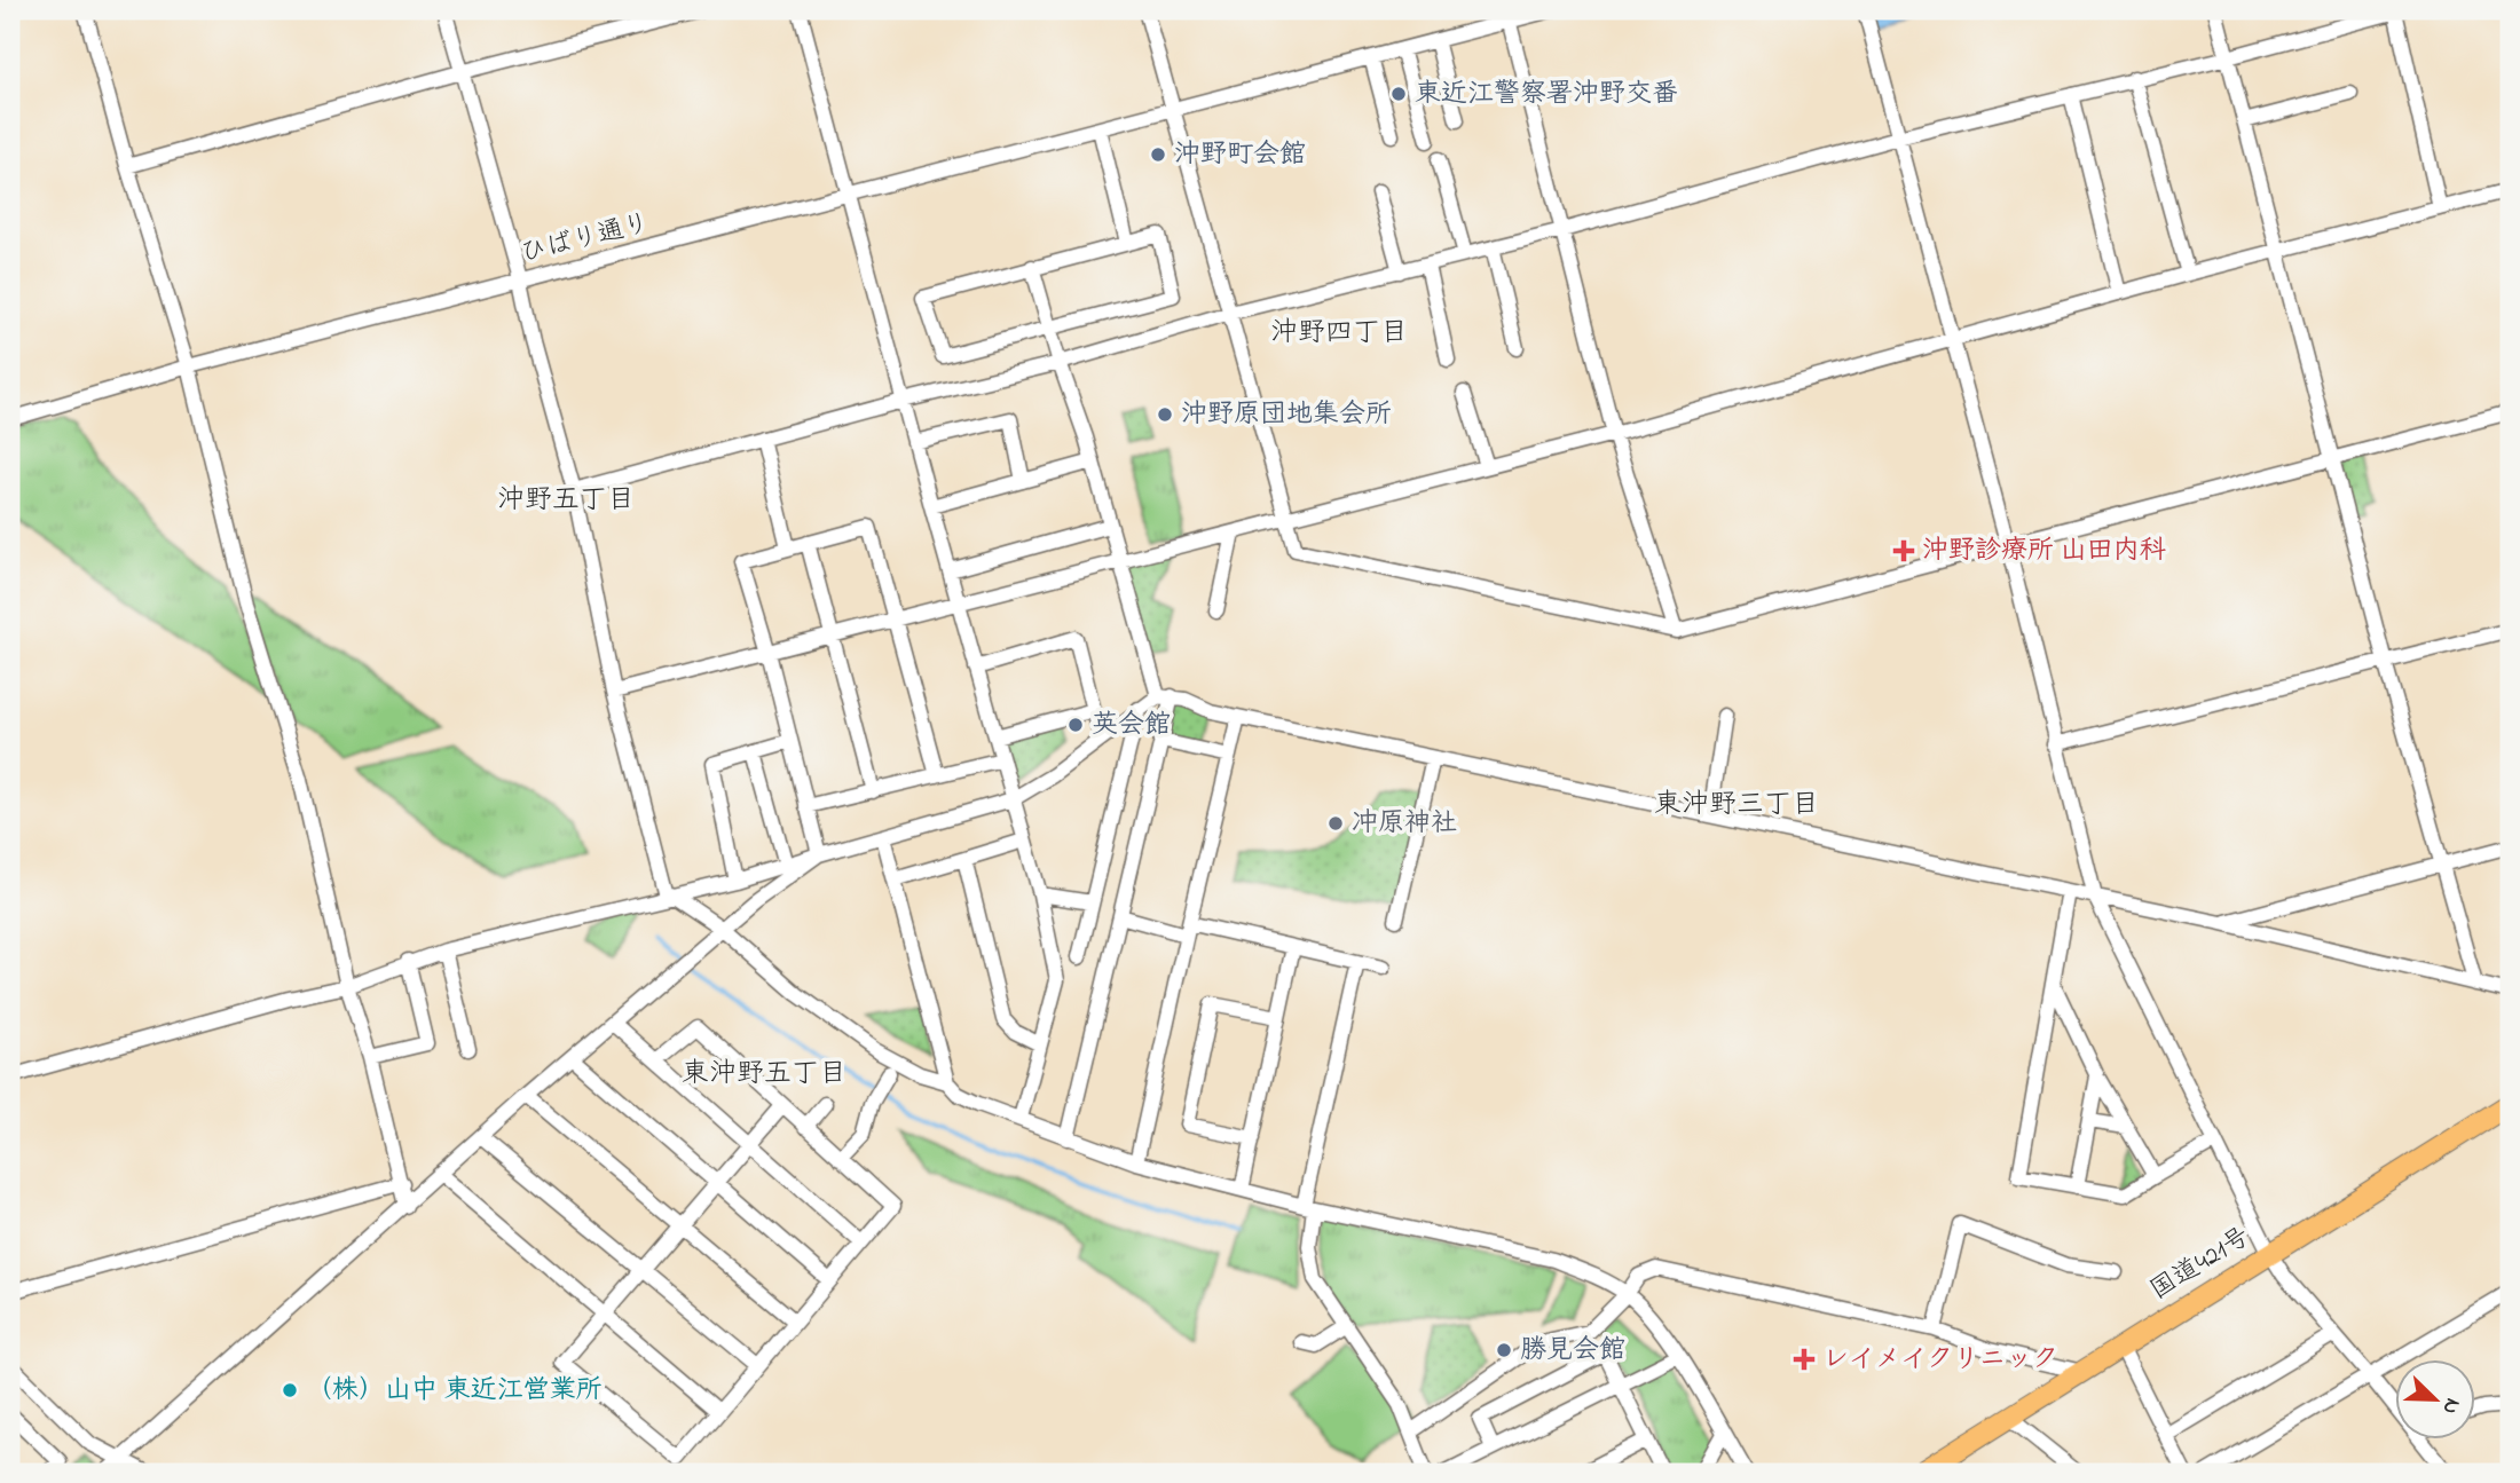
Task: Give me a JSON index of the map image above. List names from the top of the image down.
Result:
{
  "streets": {
    "highway": ["国道421号"],
    "street": ["ひばり通り"]
  },
  "districts": [
    "沖野四丁目",
    "沖野五丁目",
    "東沖野三丁目",
    "東沖野五丁目"
  ],
  "places": {
    "other": [
      "東近江警察署沖野交番",
      "沖野町会館",
      "沖野原団地集会所",
      "英会館",
      "冲原神社",
      "勝見会館",
      "（株）山中 東近江営業所"
    ],
    "health": ["沖野診療所 山田内科", "レイメイクリニック"]
  },
  "north": "bottom right"
}
